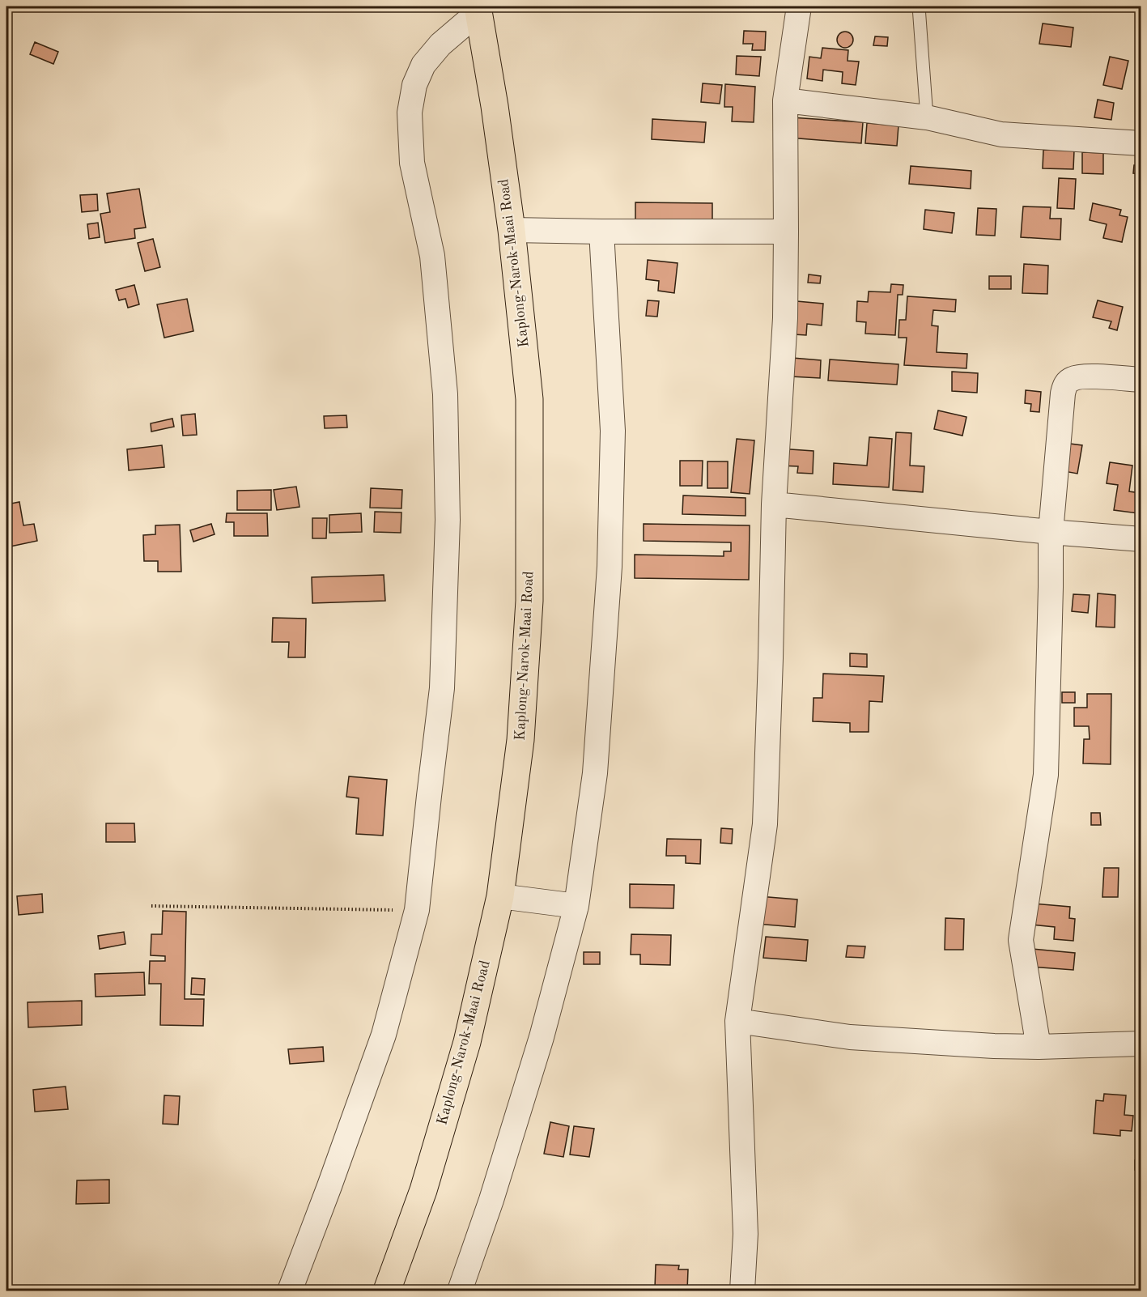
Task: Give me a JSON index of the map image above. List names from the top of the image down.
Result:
{
  "streets": {
    "highway": ["Kaplong-Narok-Maai Road"]
  }
}
